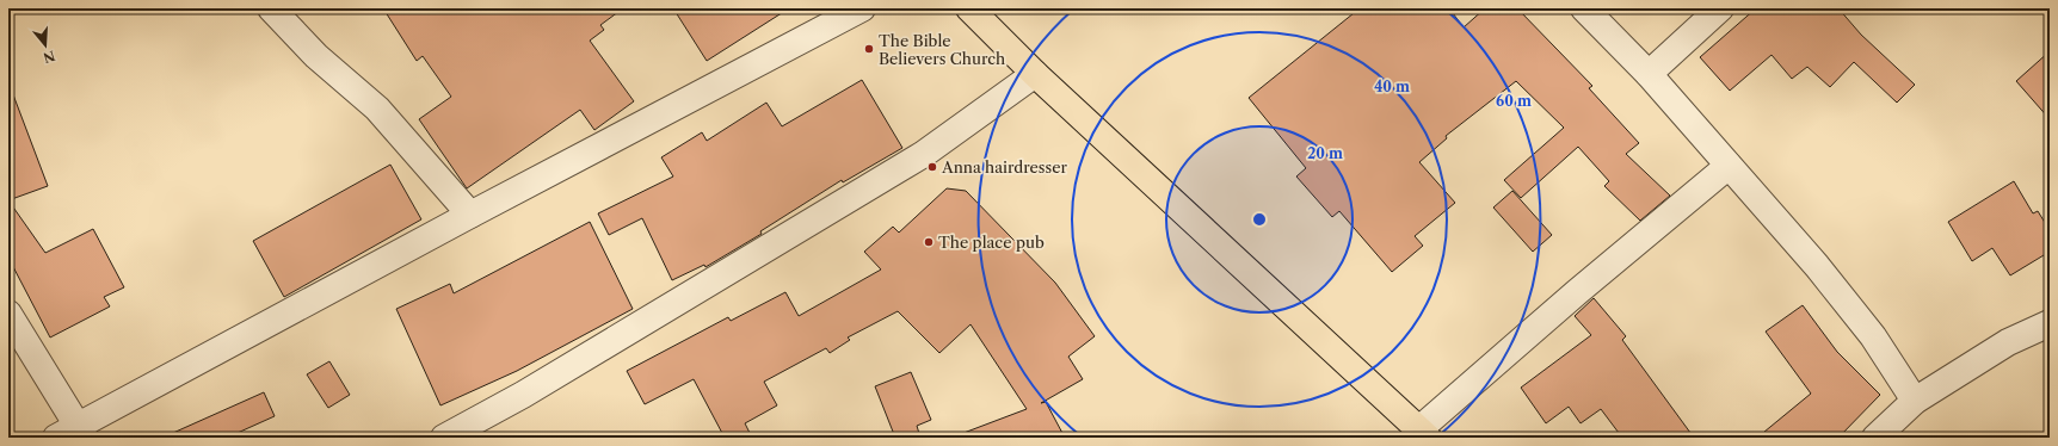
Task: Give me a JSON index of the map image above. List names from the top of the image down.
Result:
{
  "places": ["The Bible Believers Church", "Anna hairdresser", "The place pub"],
  "north": "bottom",
  "rings": ["40 m", "60 m", "20 m"]
}
